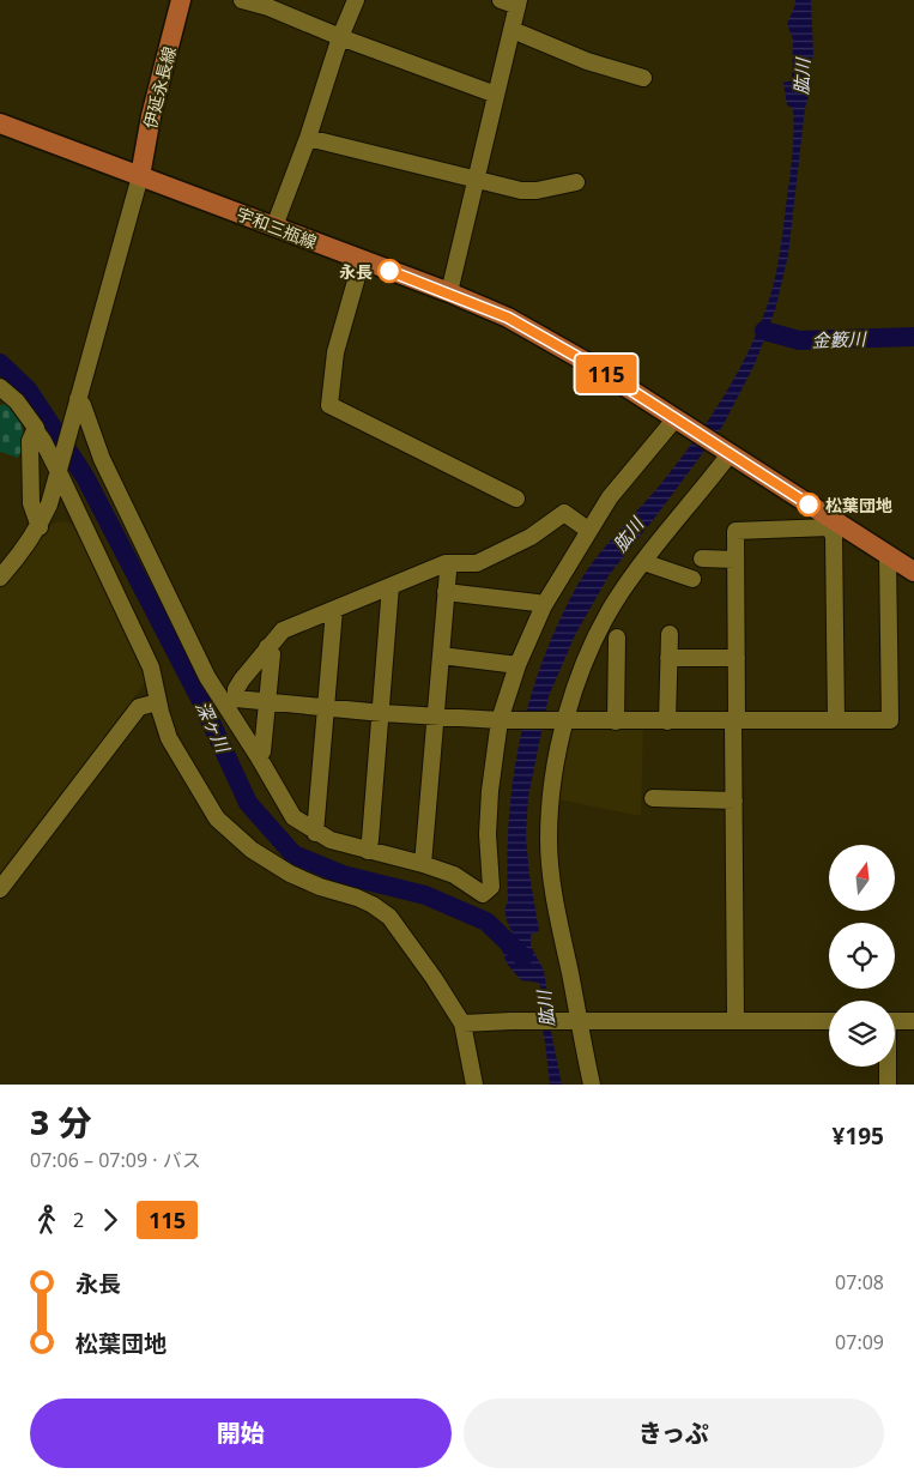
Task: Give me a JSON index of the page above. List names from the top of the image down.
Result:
{
  "streets": {
    "main road": ["伊延永長線", "宇和三瓶線"]
  },
  "crossings": [
    ["伊延永長線", "宇和三瓶線"]
  ],
  "water": ["肱川", "金籔川", "深ヶ川"],
  "places": ["永長", "松葉団地"],
  "lines": ["bus line 115"],
  "north": "top",
  "page": {
    "on_map": "115",
    "heading": ["3 分", "07:06 – 07:09 · バス", "¥195"],
    "legs": ["2", "115"],
    "list": [
      {
        "name": "永長",
        "value": "07:08"
      },
      {
        "name": "松葉団地",
        "value": "07:09"
      }
    ],
    "buttons": ["開始", "きっぷ"]
  }
}
